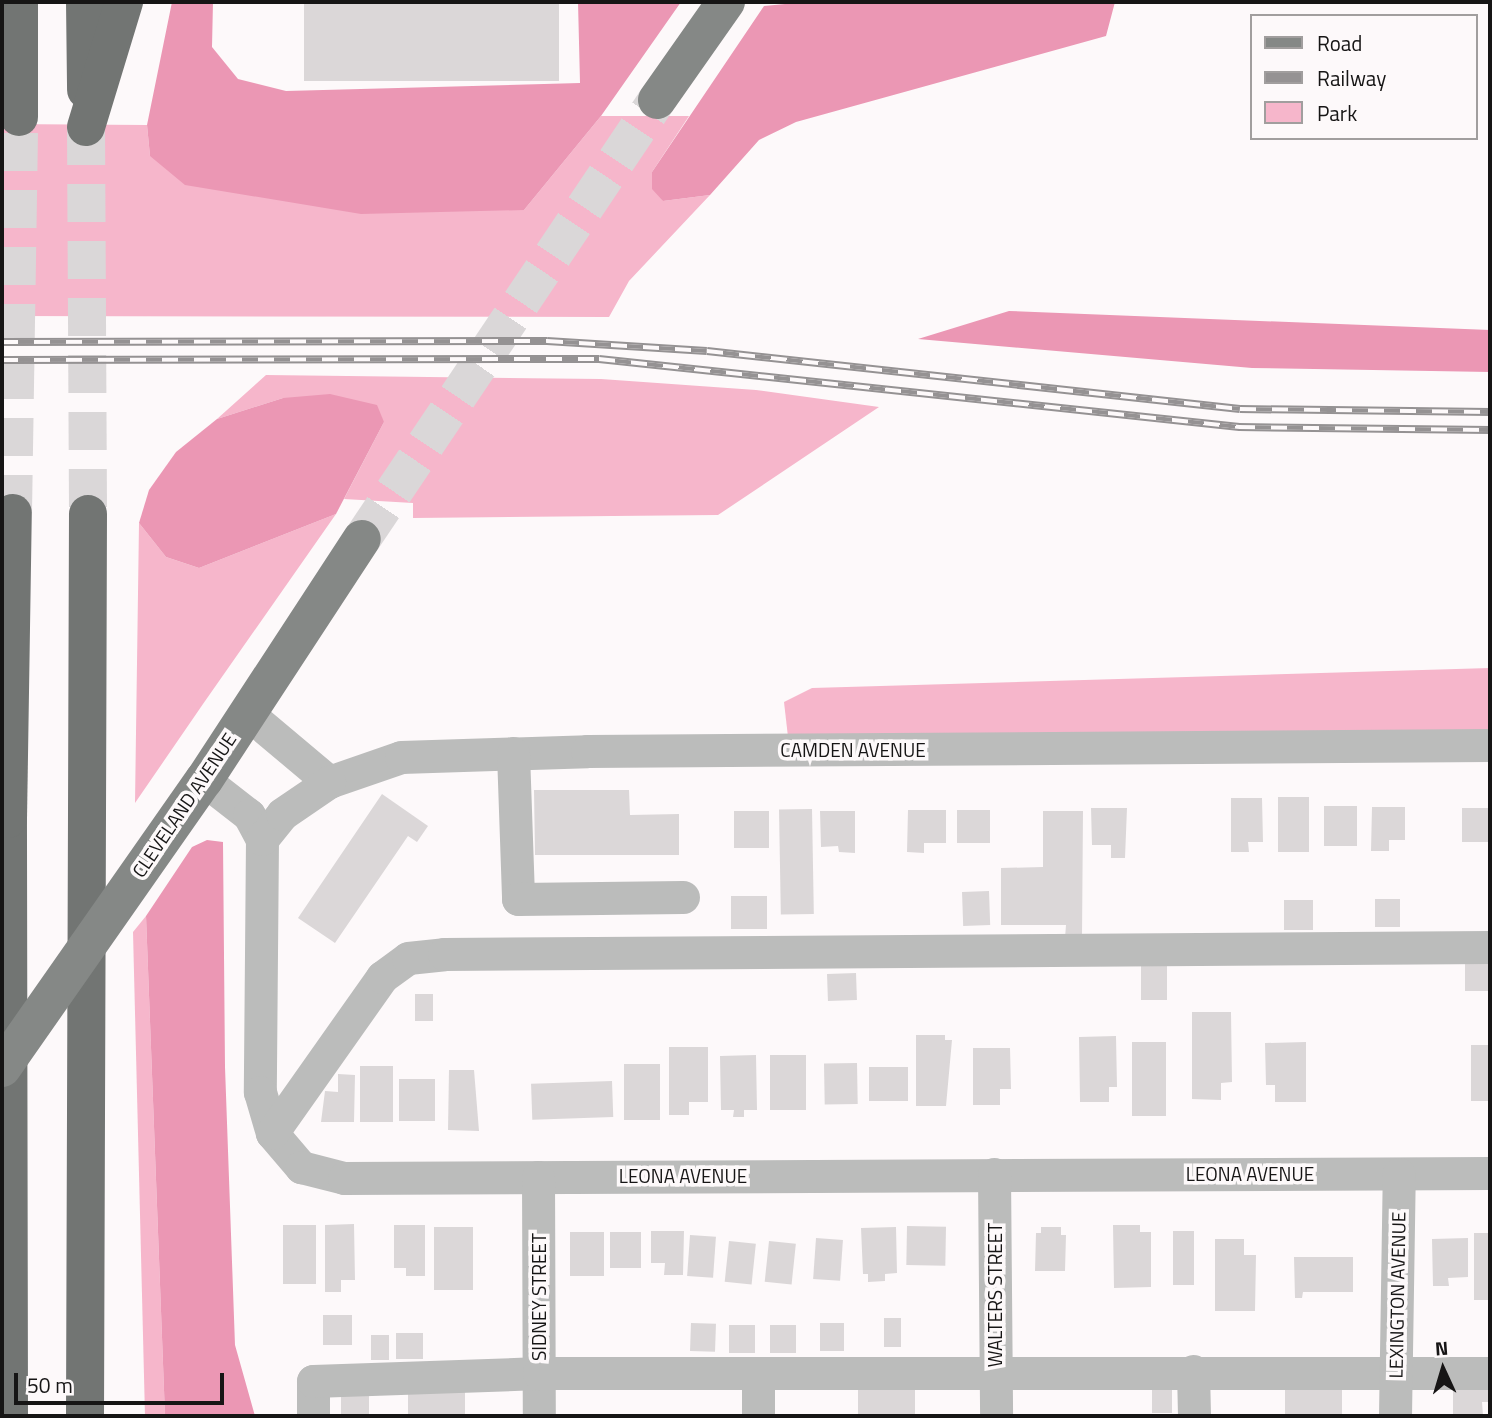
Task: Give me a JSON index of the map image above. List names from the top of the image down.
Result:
{
  "streets": {
    "main road": ["CLEVELAND AVENUE"],
    "street": [
      "CAMDEN AVENUE",
      "LEONA AVENUE",
      "WALTERS STREET",
      "LEXINGTON AVENUE",
      "SIDNEY STREET"
    ]
  },
  "crossings": [
    ["CAMDEN AVENUE", "LEONA AVENUE"],
    ["LEONA AVENUE", "WALTERS STREET"],
    ["LEONA AVENUE", "LEXINGTON AVENUE"],
    ["LEONA AVENUE", "SIDNEY STREET"]
  ],
  "legend": ["Road", "Railway", "Park"],
  "scale_bar": "50 m",
  "north": "top"
}
